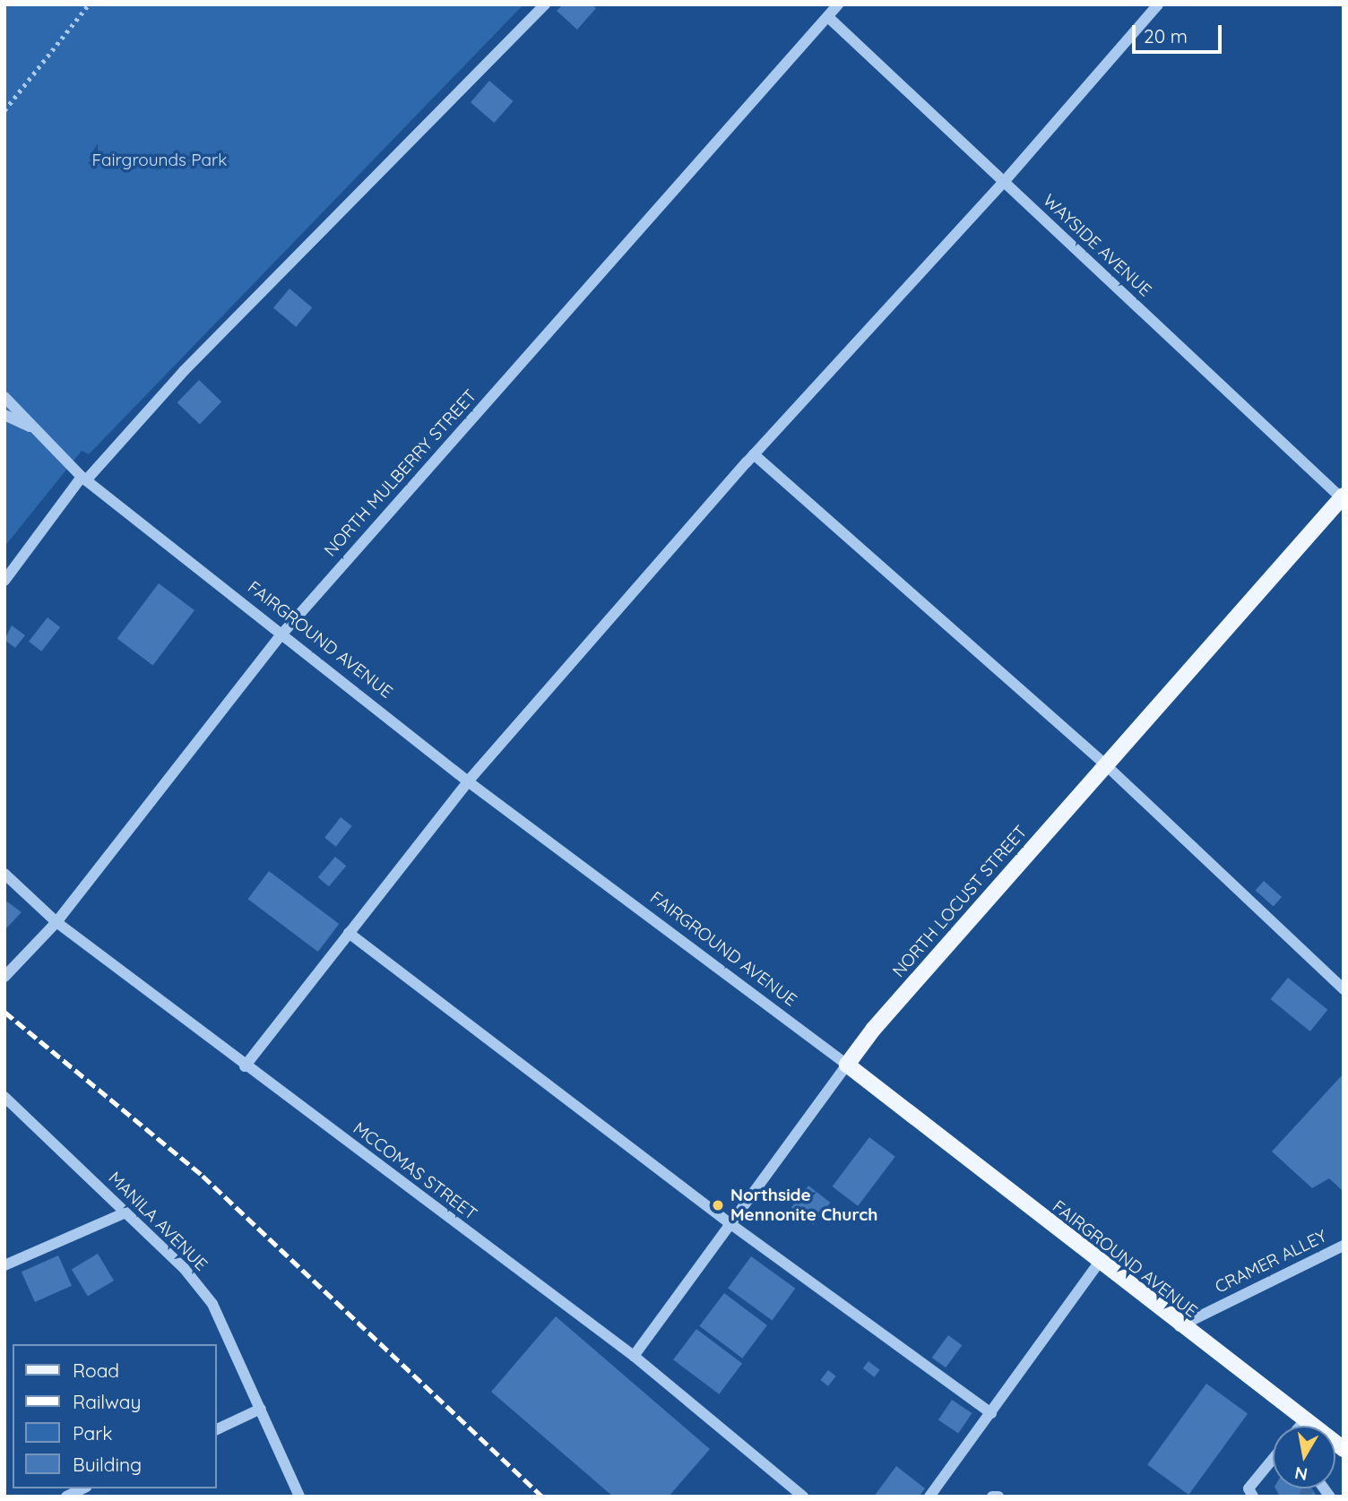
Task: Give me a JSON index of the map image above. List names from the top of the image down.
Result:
{
  "streets": {
    "main road": ["FAIRGROUND AVENUE", "NORTH LOCUST STREET"],
    "street": [
      "WAYSIDE AVENUE",
      "NORTH MULBERRY STREET",
      "MCCOMAS STREET",
      "MANILA AVENUE",
      "CRAMER ALLEY"
    ]
  },
  "crossings": [
    ["WAYSIDE AVENUE", "NORTH MULBERRY STREET"],
    ["WAYSIDE AVENUE", "NORTH LOCUST STREET"],
    ["NORTH MULBERRY STREET", "FAIRGROUND AVENUE"],
    ["NORTH MULBERRY STREET", "MCCOMAS STREET"],
    ["FAIRGROUND AVENUE", "NORTH LOCUST STREET"],
    ["FAIRGROUND AVENUE", "CRAMER ALLEY"],
    ["NORTH LOCUST STREET", "MCCOMAS STREET"]
  ],
  "parks": ["Fairgrounds Park"],
  "places": ["Northside Mennonite Church"],
  "legend": [
    "Road",
    "Railway",
    "Park",
    "Building"
  ],
  "scale_bar": "20 m",
  "north": "bottom"
}
